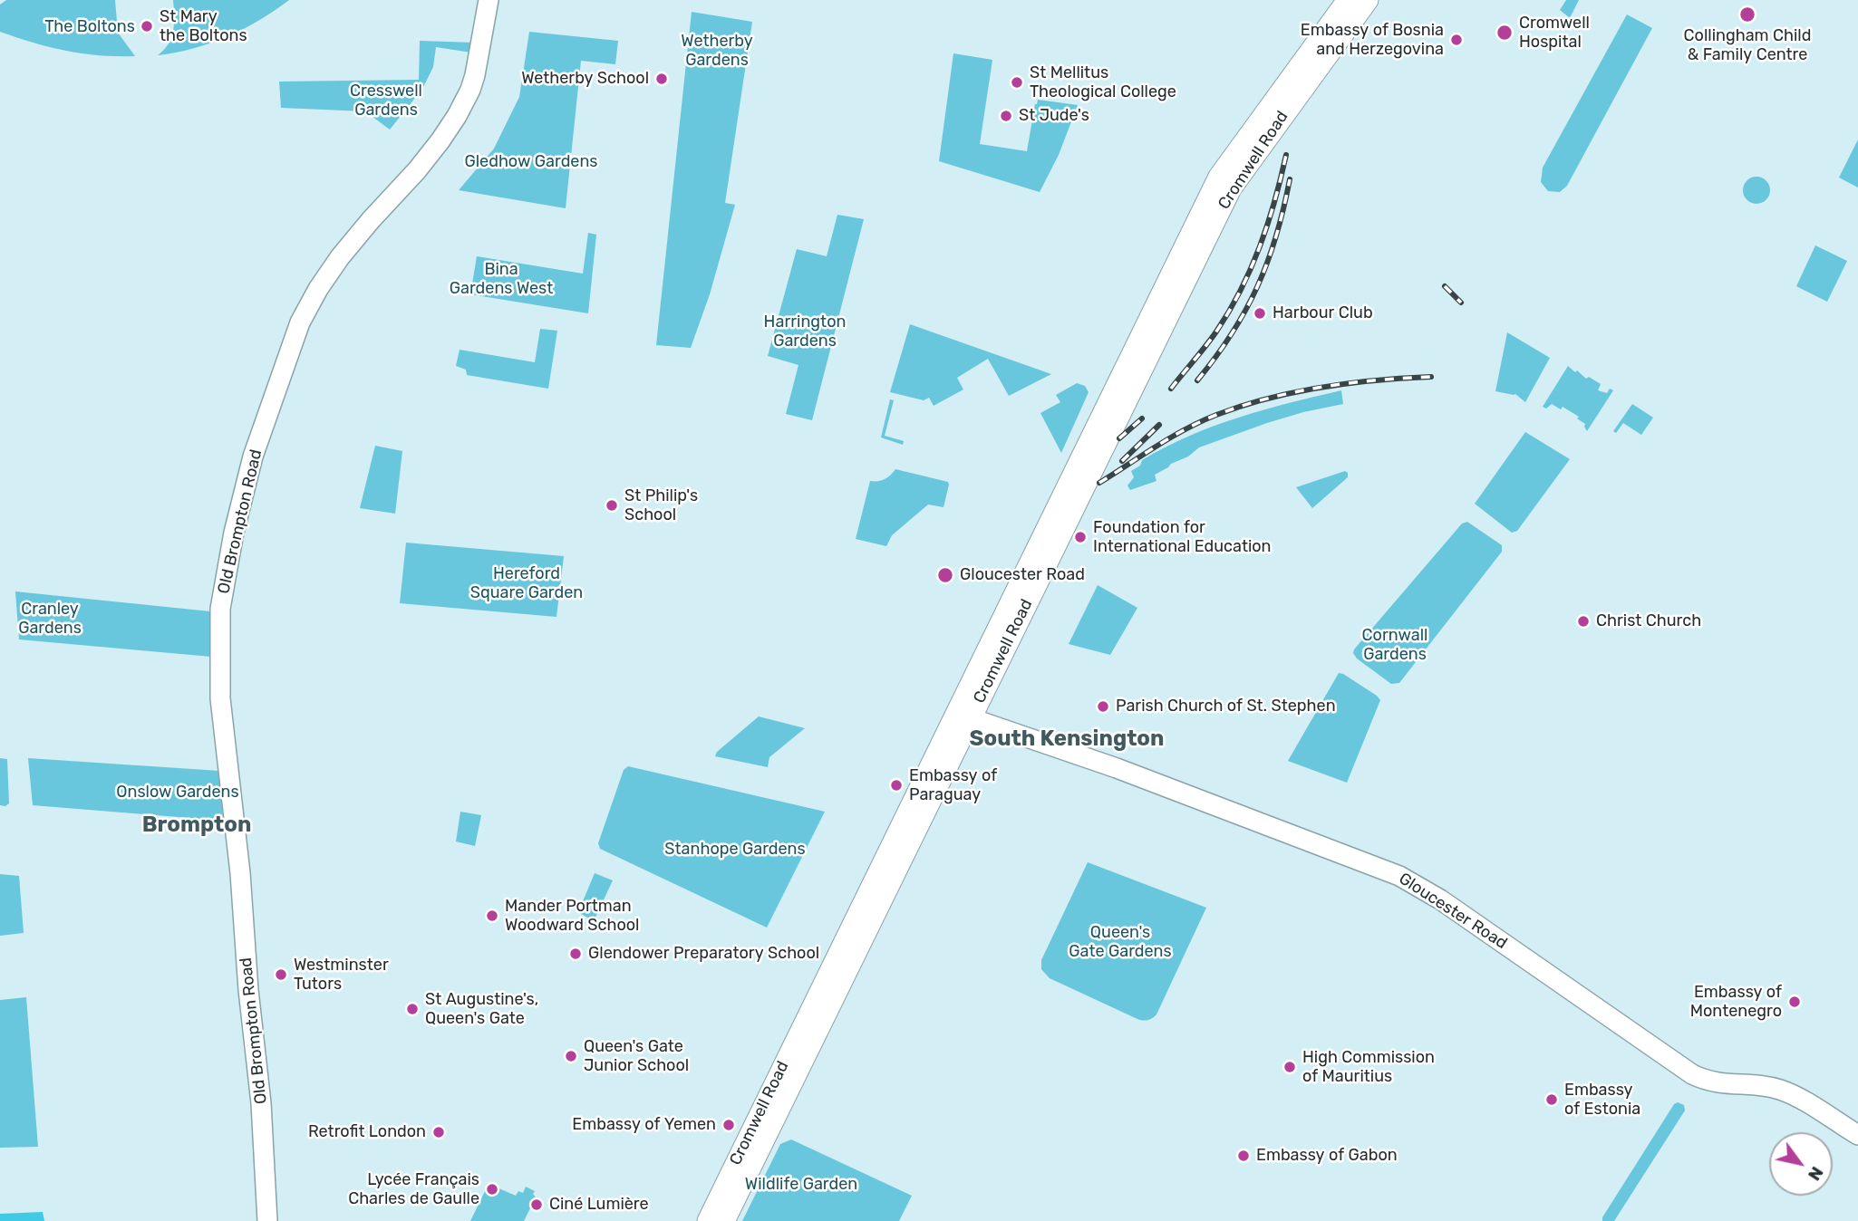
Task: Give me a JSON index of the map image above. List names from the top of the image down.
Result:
{
  "streets": {
    "highway": ["Cromwell Road"],
    "main road": ["Old Brompton Road", "Gloucester Road"]
  },
  "crossings": [
    ["Cromwell Road", "Gloucester Road"]
  ],
  "districts": ["South Kensington", "Brompton"],
  "parks": [
    "The Boltons",
    "Wetherby Gardens",
    "Cresswell Gardens",
    "Gledhow Gardens",
    "Bina Gardens West",
    "Harrington Gardens",
    "Hereford Square Garden",
    "Cranley Gardens",
    "Cornwall Gardens",
    "Onslow Gardens",
    "Stanhope Gardens",
    "Queen's Gate Gardens",
    "Wildlife Garden"
  ],
  "places": [
    "Collingham Child & Family Centre",
    "St Mary the Boltons",
    "Cromwell Hospital",
    "Embassy of Bosnia and Herzegovina",
    "Wetherby School",
    "St Mellitus Theological College",
    "St Jude's",
    "Harbour Club",
    "St Philip's School",
    "Foundation for International Education",
    "Gloucester Road",
    "Christ Church",
    "Parish Church of St. Stephen",
    "Embassy of Paraguay",
    "Mander Portman Woodward School",
    "Glendower Preparatory School",
    "Westminster Tutors",
    "Embassy of Montenegro",
    "St Augustine's, Queen's Gate",
    "Queen's Gate Junior School",
    "High Commission of Mauritius",
    "Embassy of Estonia",
    "Embassy of Yemen",
    "Retrofit London",
    "Embassy of Gabon",
    "Lycée Français Charles de Gaulle",
    "Ciné Lumière"
  ],
  "north": "bottom right"
}
